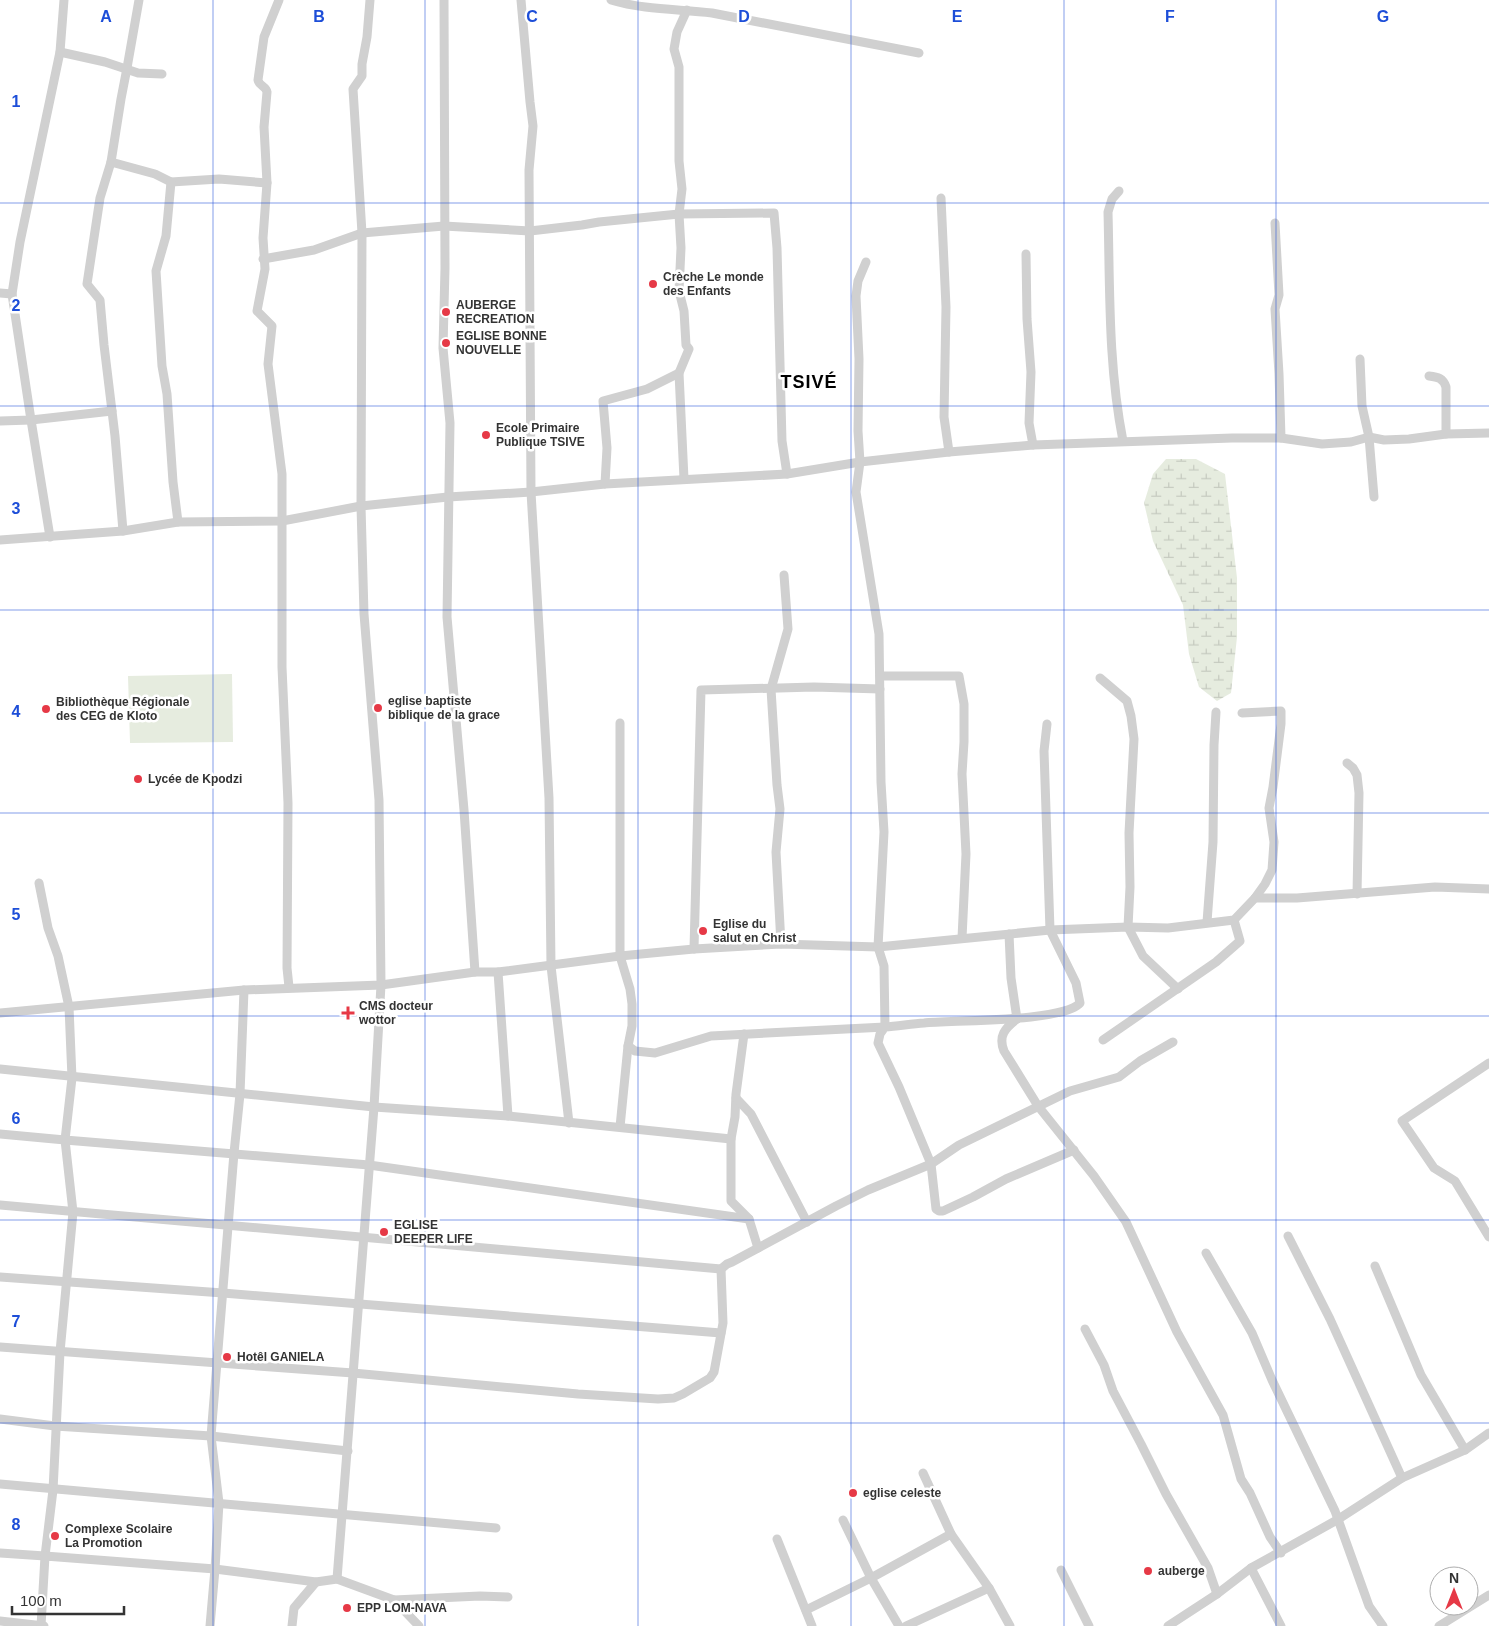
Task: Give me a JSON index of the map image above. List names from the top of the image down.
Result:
{
  "districts": ["TSIVÉ"],
  "places": {
    "other": [
      "Crèche Le monde des Enfants",
      "AUBERGE RECREATION",
      "EGLISE BONNE NOUVELLE",
      "Ecole Primaire Publique TSIVE",
      "eglise baptiste biblique de la grace",
      "Bibliothèque Régionale des CEG de Kloto",
      "Lycée de Kpodzi",
      "Eglise du salut en Christ",
      "EGLISE DEEPER LIFE",
      "Hotêl GANIELA",
      "eglise celeste",
      "Complexe Scolaire La Promotion",
      "auberge",
      "EPP LOM-NAVA"
    ],
    "health": ["CMS docteur wottor"]
  },
  "scale_bar": "100 m",
  "north": "top",
  "grid": {
    "columns": [
      "A",
      "B",
      "C",
      "D",
      "E",
      "F",
      "G"
    ],
    "rows": [
      "1",
      "2",
      "3",
      "4",
      "5",
      "6",
      "7",
      "8"
    ]
  }
}
